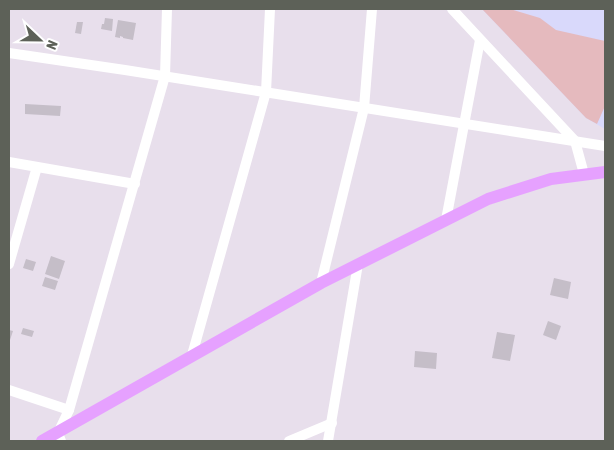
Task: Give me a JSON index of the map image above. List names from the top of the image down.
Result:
{
  "north": "right"
}
